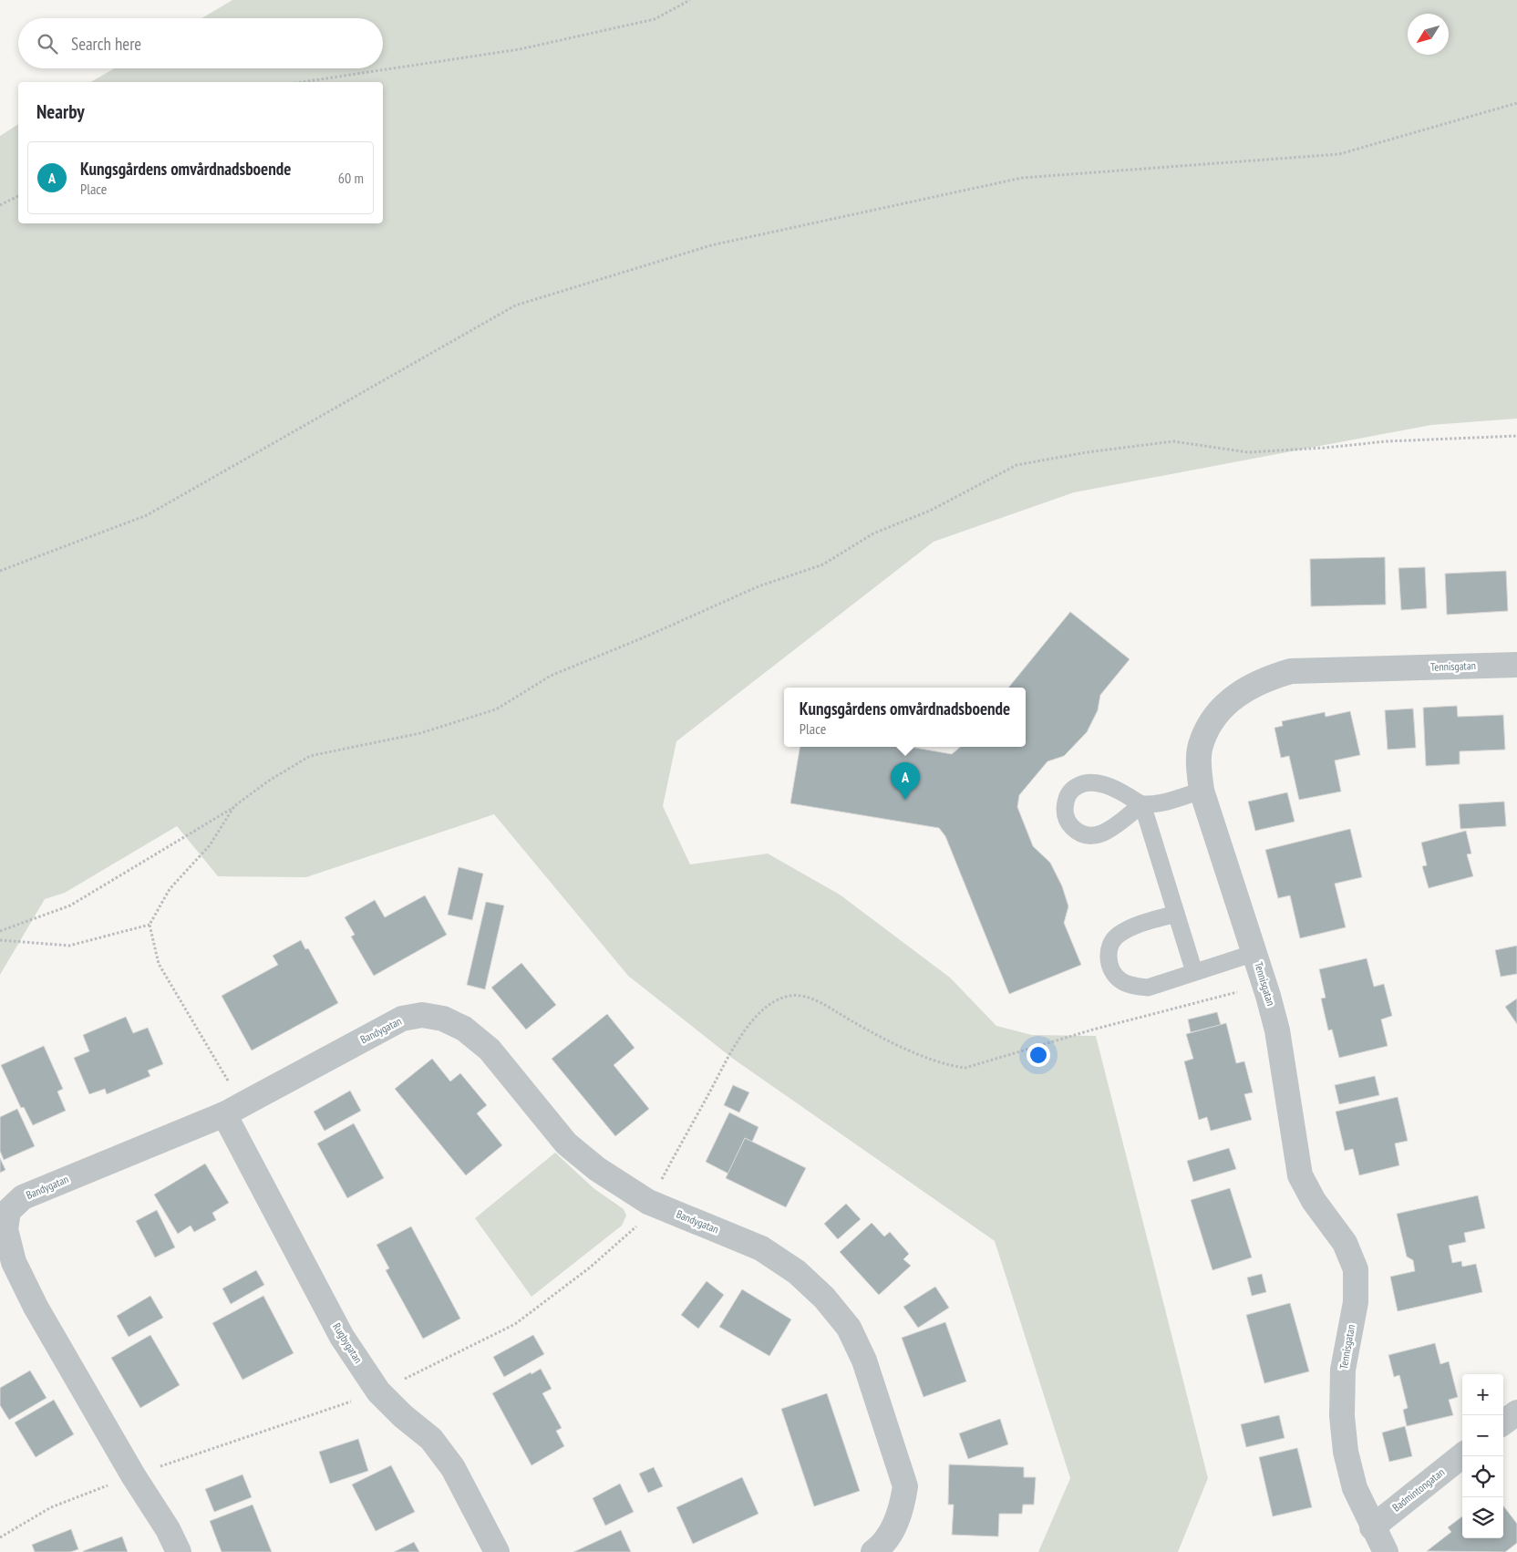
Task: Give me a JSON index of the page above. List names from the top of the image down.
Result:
{
  "streets": {
    "street": [
      "Tennisgatan",
      "Bandygatan",
      "Rugbygatan",
      "Badmintongatan"
    ]
  },
  "crossings": [
    ["Tennisgatan", "Badmintongatan"],
    ["Bandygatan", "Rugbygatan"]
  ],
  "north": "bottom left",
  "page": {
    "search": "Search here",
    "heading": "Nearby",
    "list": [
      {
        "mark": "A",
        "name": "Kungsgårdens omvårdnadsboende",
        "note": "Place",
        "value": "60 m"
      }
    ],
    "popup": ["Kungsgårdens omvårdnadsboende", "Place"],
    "pins": "A",
    "map_buttons": ["+", "−"]
  }
}
